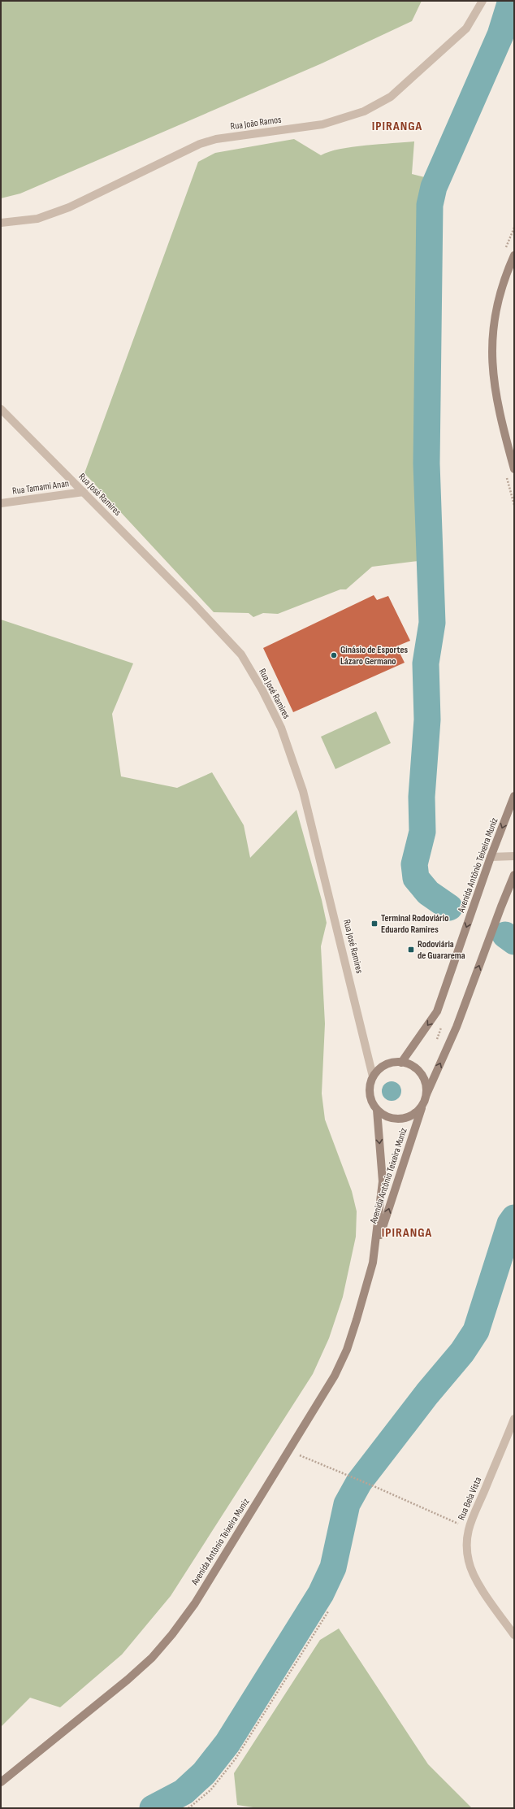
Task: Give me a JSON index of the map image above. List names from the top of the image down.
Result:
{
  "streets": {
    "main road": ["Avenida Antônio Teixeira Muniz"],
    "street": [
      "Rua João Ramos",
      "Rua Tamami Anan",
      "Rua José Ramires",
      "Rua Bela Vista"
    ]
  },
  "crossings": [
    ["Rua Tamami Anan", "Rua José Ramires"],
    ["Rua José Ramires", "Avenida Antônio Teixeira Muniz"]
  ],
  "districts": ["IPIRANGA", "IPIRANGA"],
  "places": {
    "other": ["Ginásio de Esportes Lázaro Germano"],
    "transit": ["Terminal Rodoviário Eduardo Ramires", "Rodoviária de Guararema"]
  }
}
